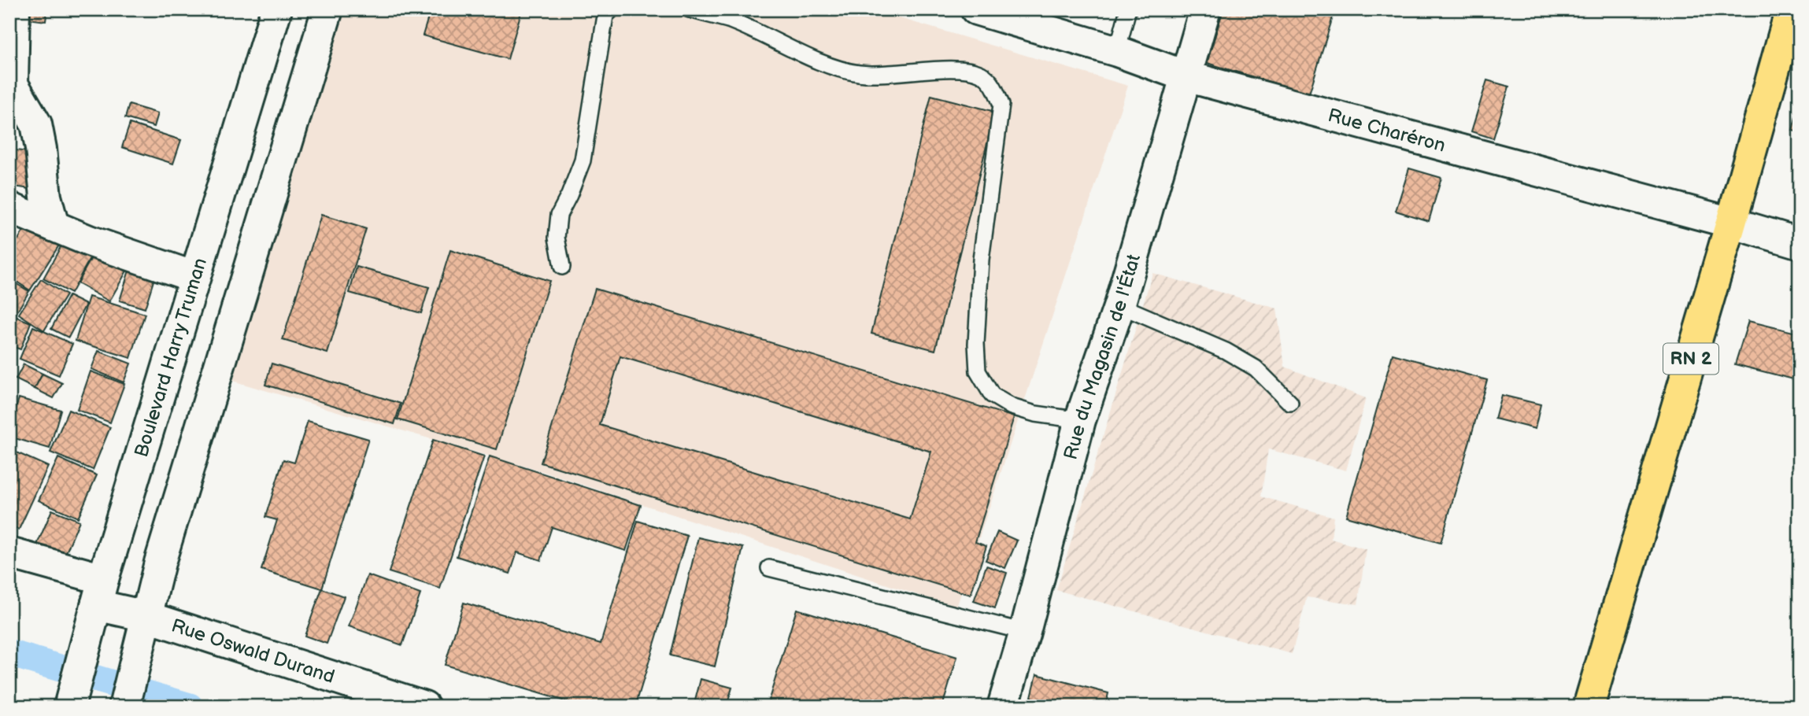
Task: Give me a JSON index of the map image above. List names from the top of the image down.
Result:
{
  "streets": {
    "main road": ["RN 2"],
    "street": [
      "Rue Charéron",
      "Boulevard Harry Truman",
      "Rue du Magasin de l'État",
      "Rue Oswald Durand"
    ]
  },
  "crossings": [
    ["Rue Charéron", "Rue du Magasin de l'État"],
    ["Rue Charéron", "RN 2"],
    ["Boulevard Harry Truman", "Rue Oswald Durand"]
  ]
}
